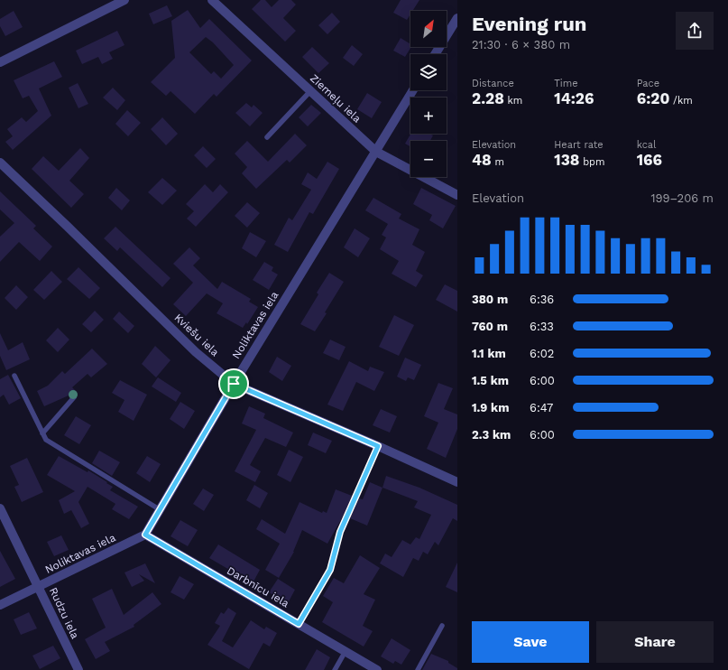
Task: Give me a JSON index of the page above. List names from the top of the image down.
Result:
{
  "streets": {
    "street": [
      "Ziemeļu iela",
      "Noliktavas iela",
      "Kviešu iela",
      "Darbnīcu iela",
      "Rudzu iela"
    ]
  },
  "crossings": [
    ["Ziemeļu iela", "Noliktavas iela"],
    ["Noliktavas iela", "Kviešu iela"],
    ["Noliktavas iela", "Darbnīcu iela"],
    ["Noliktavas iela", "Rudzu iela"]
  ],
  "north": "top right",
  "page": {
    "heading": ["Evening run", "21:30 · 6 × 380 m"],
    "map_buttons": ["+", "−"],
    "stats": [
      ["Distance", "2.28 km"],
      ["Time", "14:26"],
      ["Pace", "6:20 /km"],
      ["Elevation", "48 m"],
      ["Heart rate", "138 bpm"],
      ["kcal", "166"]
    ],
    "chart": ["Elevation", "199–206 m"],
    "list": [
      {
        "name": "380 m",
        "note": "6:36"
      },
      {
        "name": "760 m",
        "note": "6:33"
      },
      {
        "name": "1.1 km",
        "note": "6:02"
      },
      {
        "name": "1.5 km",
        "note": "6:00"
      },
      {
        "name": "1.9 km",
        "note": "6:47"
      },
      {
        "name": "2.3 km",
        "note": "6:00"
      }
    ],
    "buttons": ["Save", "Share"]
  }
}
